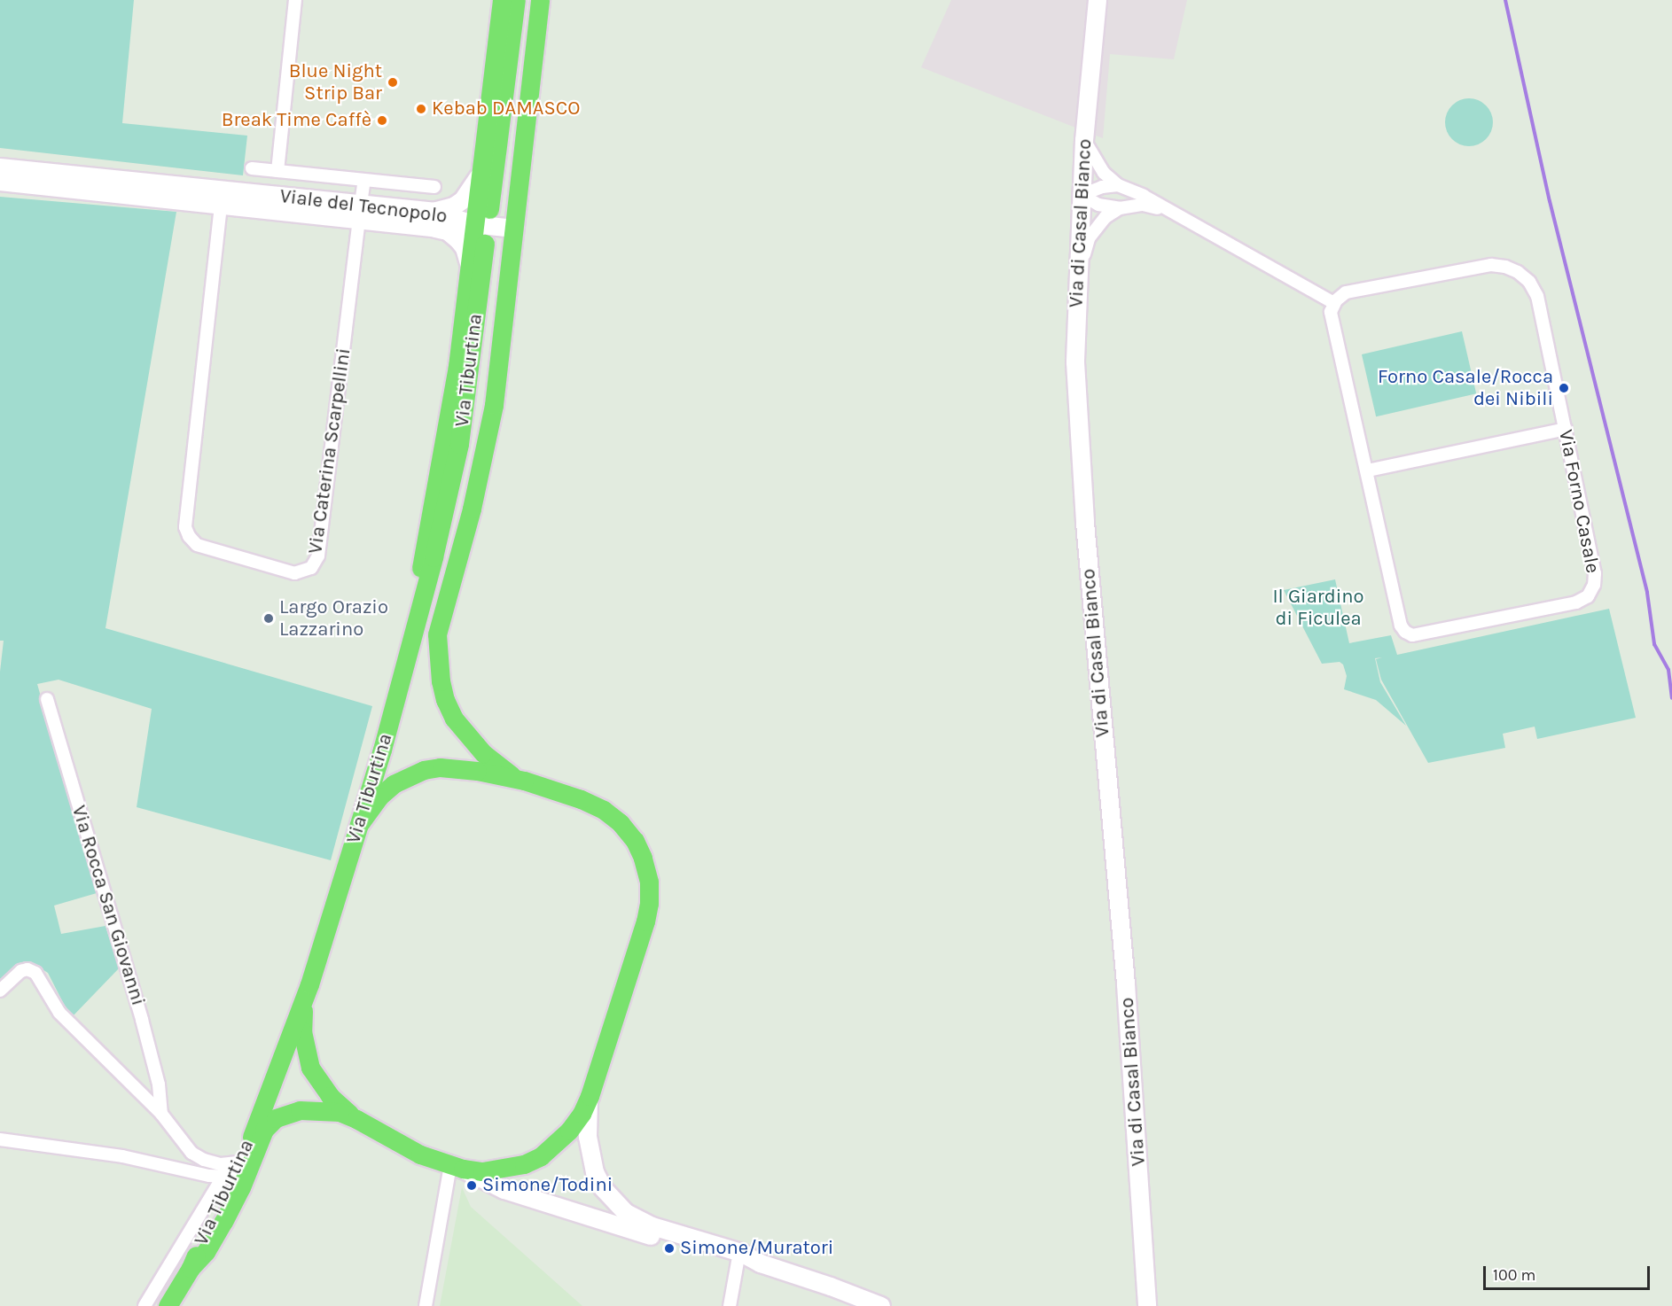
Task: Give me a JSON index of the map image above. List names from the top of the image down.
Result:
{
  "streets": {
    "main road": ["Viale del Tecnopolo", "Via di Casal Bianco", "Via Tiburtina"],
    "street": ["Via Caterina Scarpellini", "Via Forno Casale", "Via Rocca San Giovanni"]
  },
  "crossings": [
    ["Viale del Tecnopolo", "Via Tiburtina"],
    ["Viale del Tecnopolo", "Via Caterina Scarpellini"]
  ],
  "parks": ["Il Giardino di Ficulea"],
  "places": [
    "Blue Night Strip Bar",
    "Kebab DAMASCO",
    "Break Time Caffè",
    "Forno Casale/Rocca dei Nibili",
    "Largo Orazio Lazzarino",
    "Simone/Todini",
    "Simone/Muratori"
  ],
  "scale_bar": "100 m"
}
